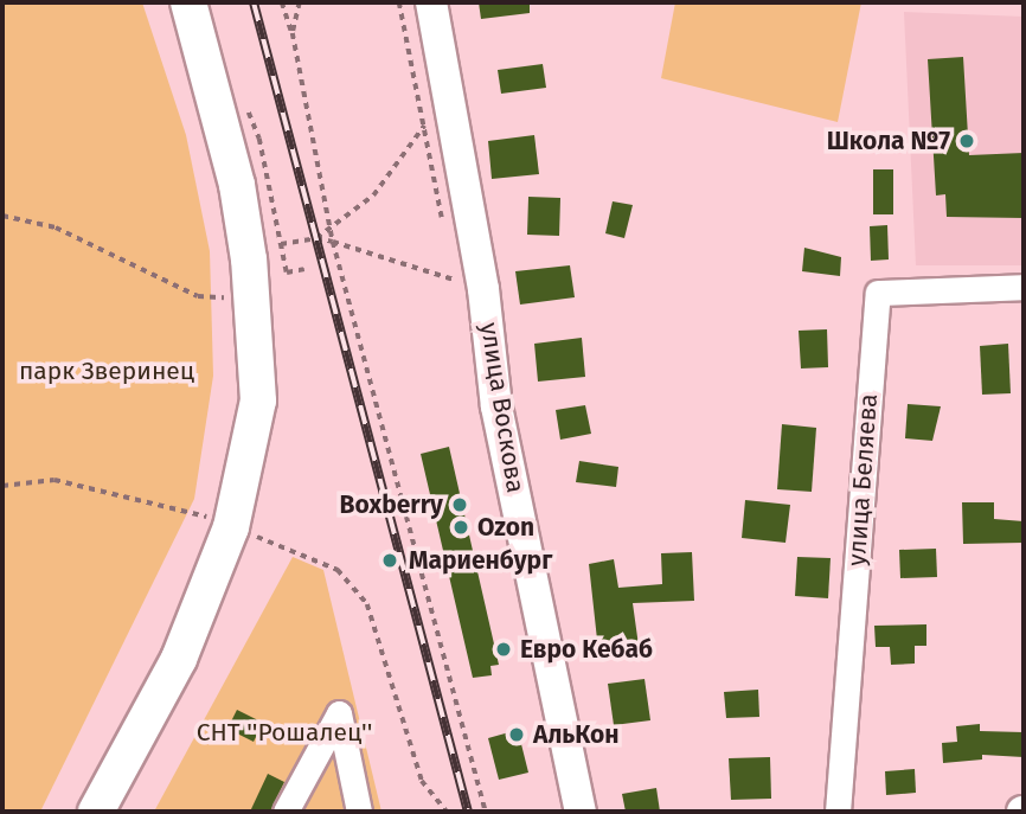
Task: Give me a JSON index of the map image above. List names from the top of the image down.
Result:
{
  "streets": {
    "street": ["улица Воскова", "улица Беляева"]
  },
  "parks": ["парк Зверинец", "СНТ ''Рошалец''"],
  "places": [
    "Школа №7",
    "Boxberry",
    "Ozon",
    "Мариенбург",
    "Евро Кебаб",
    "АльКон"
  ]
}
